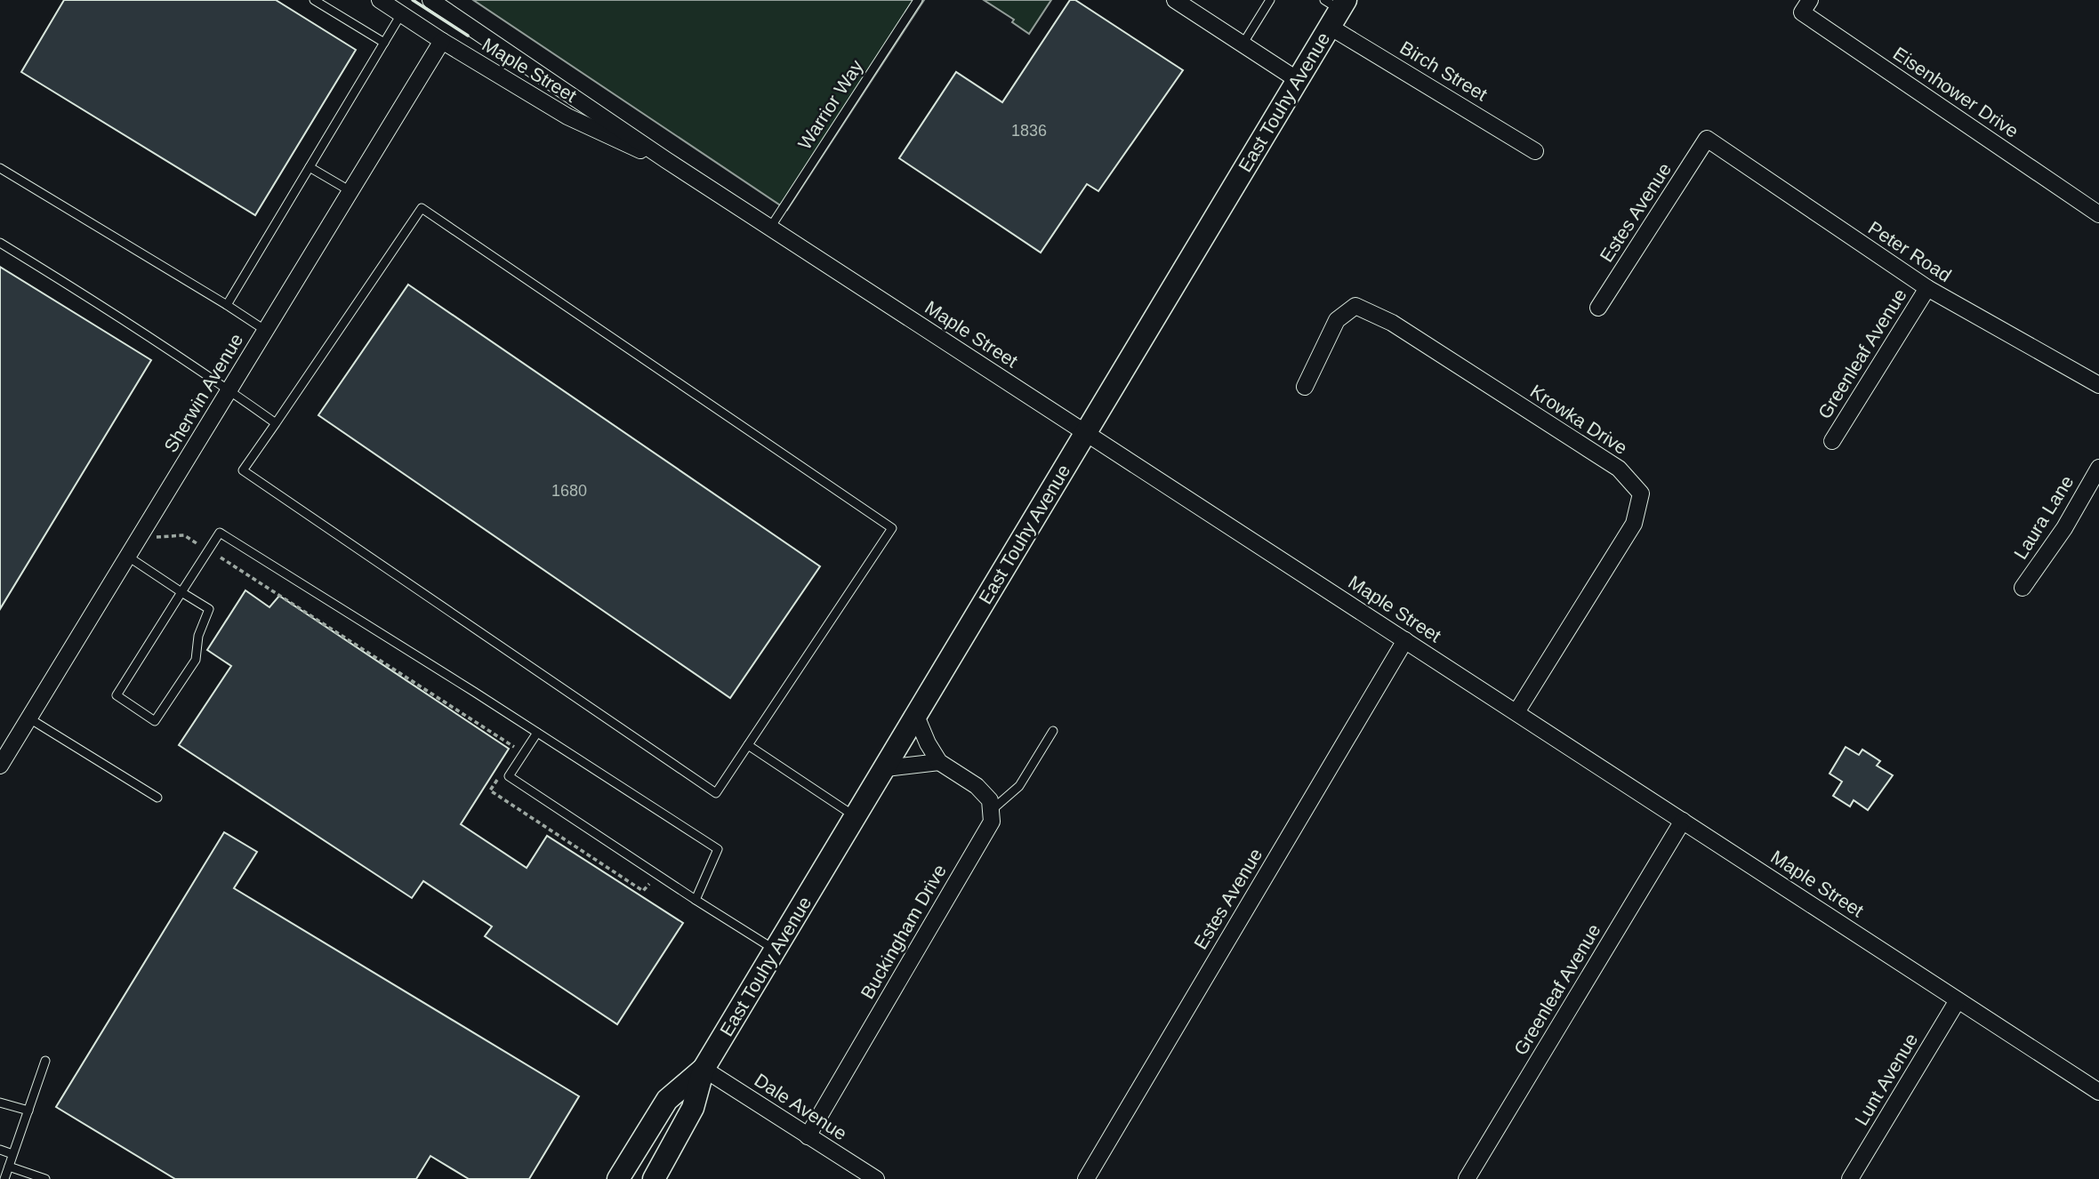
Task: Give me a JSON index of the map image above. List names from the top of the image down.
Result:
{
  "streets": {
    "main road": ["East Touhy Avenue"],
    "street": [
      "Maple Street",
      "Birch Street",
      "Eisenhower Drive",
      "Estes Avenue",
      "Peter Road",
      "Greenleaf Avenue",
      "Sherwin Avenue",
      "Krowka Drive",
      "Laura Lane",
      "Buckingham Drive",
      "Lunt Avenue",
      "Dale Avenue"
    ],
    "lane": ["Warrior Way"]
  },
  "crossings": [
    ["Maple Street", "East Touhy Avenue"],
    ["Maple Street", "Warrior Way"],
    ["Maple Street", "Estes Avenue"],
    ["Maple Street", "Greenleaf Avenue"],
    ["Maple Street", "Sherwin Avenue"],
    ["Maple Street", "Krowka Drive"],
    ["Maple Street", "Lunt Avenue"],
    ["Birch Street", "East Touhy Avenue"],
    ["East Touhy Avenue", "Dale Avenue"],
    ["Estes Avenue", "Peter Road"],
    ["Peter Road", "Greenleaf Avenue"],
    ["Buckingham Drive", "Dale Avenue"]
  ],
  "house_numbers": ["1836", "1680"]
}
